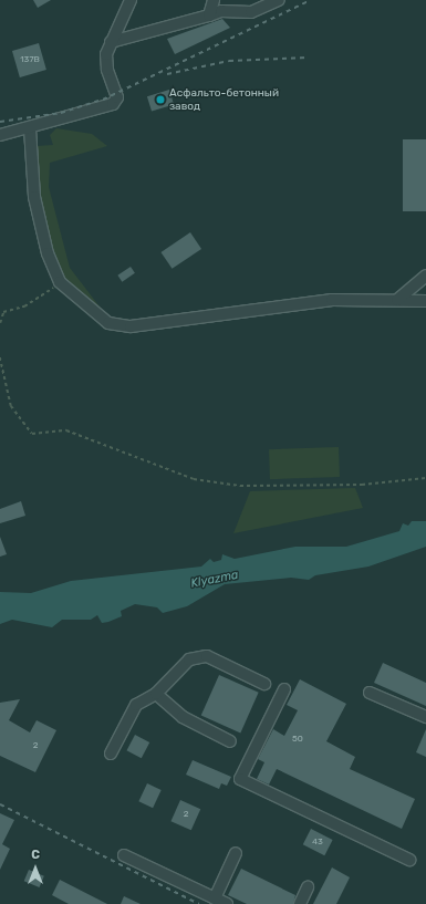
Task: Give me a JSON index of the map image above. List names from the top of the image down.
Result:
{
  "water": ["Klyazma"],
  "places": ["Асфальто-бетонный завод"],
  "house_numbers": [
    "137В",
    "50",
    "2",
    "2",
    "43"
  ],
  "north": "top"
}
